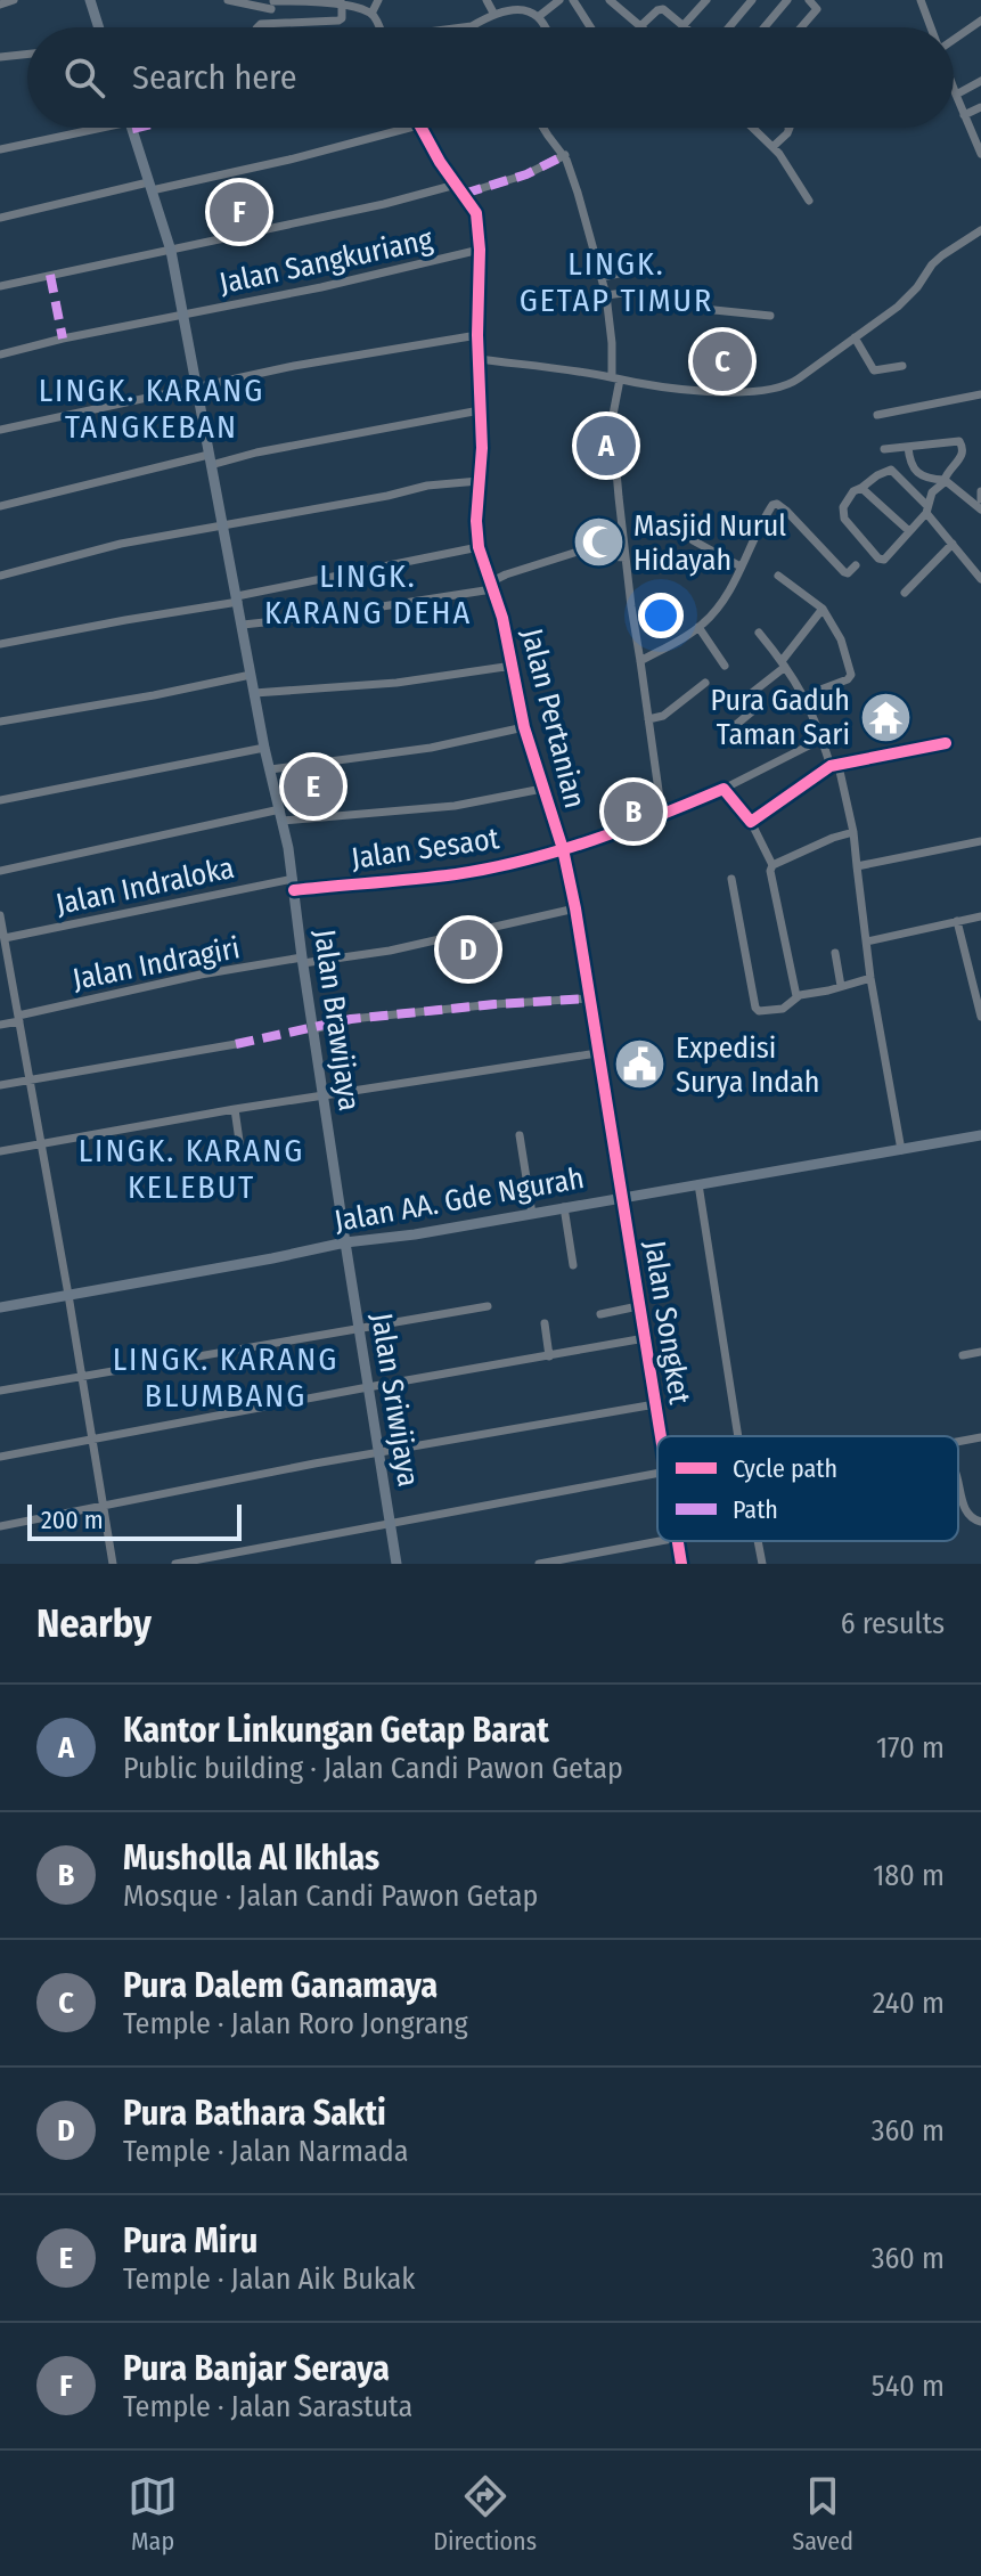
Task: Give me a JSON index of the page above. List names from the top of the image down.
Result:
{
  "streets": {
    "main road": ["Jalan Brawijaya", "Jalan AA. Gde Ngurah", "Jalan Sriwijaya"],
    "street": [
      "Jalan Sangkuriang",
      "Jalan Pertanian",
      "Jalan Sesaot",
      "Jalan Indraloka",
      "Jalan Indragiri",
      "Jalan Songket"
    ]
  },
  "crossings": [
    ["Jalan Sangkuriang", "Jalan Pertanian"],
    ["Jalan Sangkuriang", "Jalan Brawijaya"],
    ["Jalan Pertanian", "Jalan Sesaot"],
    ["Jalan Pertanian", "Jalan Indragiri"],
    ["Jalan Pertanian", "Jalan AA. Gde Ngurah"],
    ["Jalan Pertanian", "Jalan Songket"],
    ["Jalan Sesaot", "Jalan Indraloka"],
    ["Jalan Sesaot", "Jalan Brawijaya"],
    ["Jalan Indraloka", "Jalan Brawijaya"],
    ["Jalan Indragiri", "Jalan Brawijaya"],
    ["Jalan Brawijaya", "Jalan AA. Gde Ngurah"],
    ["Jalan Brawijaya", "Jalan Sriwijaya"],
    ["Jalan AA. Gde Ngurah", "Jalan Songket"],
    ["Jalan AA. Gde Ngurah", "Jalan Sriwijaya"]
  ],
  "districts": [
    "LINGK. GETAP TIMUR",
    "LINGK. KARANG TANGKEBAN",
    "LINGK. KARANG DEHA",
    "LINGK. KARANG KELEBUT",
    "LINGK. KARANG BLUMBANG"
  ],
  "places": {
    "mosque": ["Masjid Nurul Hidayah"],
    "temple": ["Pura Gaduh Taman Sari"],
    "public building": ["Expedisi Surya Indah"]
  },
  "legend": ["Cycle path", "Path"],
  "scale_bar": "200 m",
  "page": {
    "search": "Search here",
    "pins": [
      "F",
      "C",
      "A",
      "E",
      "B",
      "D"
    ],
    "scale": "200 m",
    "heading": ["Nearby", "6 results"],
    "list": [
      {
        "mark": "A",
        "name": "Kantor Linkungan Getap Barat",
        "note": "Public building · Jalan Candi Pawon Getap",
        "value": "170 m"
      },
      {
        "mark": "B",
        "name": "Musholla Al Ikhlas",
        "note": "Mosque · Jalan Candi Pawon Getap",
        "value": "180 m"
      },
      {
        "mark": "C",
        "name": "Pura Dalem Ganamaya",
        "note": "Temple · Jalan Roro Jongrang",
        "value": "240 m"
      },
      {
        "mark": "D",
        "name": "Pura Bathara Sakti",
        "note": "Temple · Jalan Narmada",
        "value": "360 m"
      },
      {
        "mark": "E",
        "name": "Pura Miru",
        "note": "Temple · Jalan Aik Bukak",
        "value": "360 m"
      },
      {
        "mark": "F",
        "name": "Pura Banjar Seraya",
        "note": "Temple · Jalan Sarastuta",
        "value": "540 m"
      }
    ],
    "nav": ["Map", "Directions", "Saved"]
  }
}
